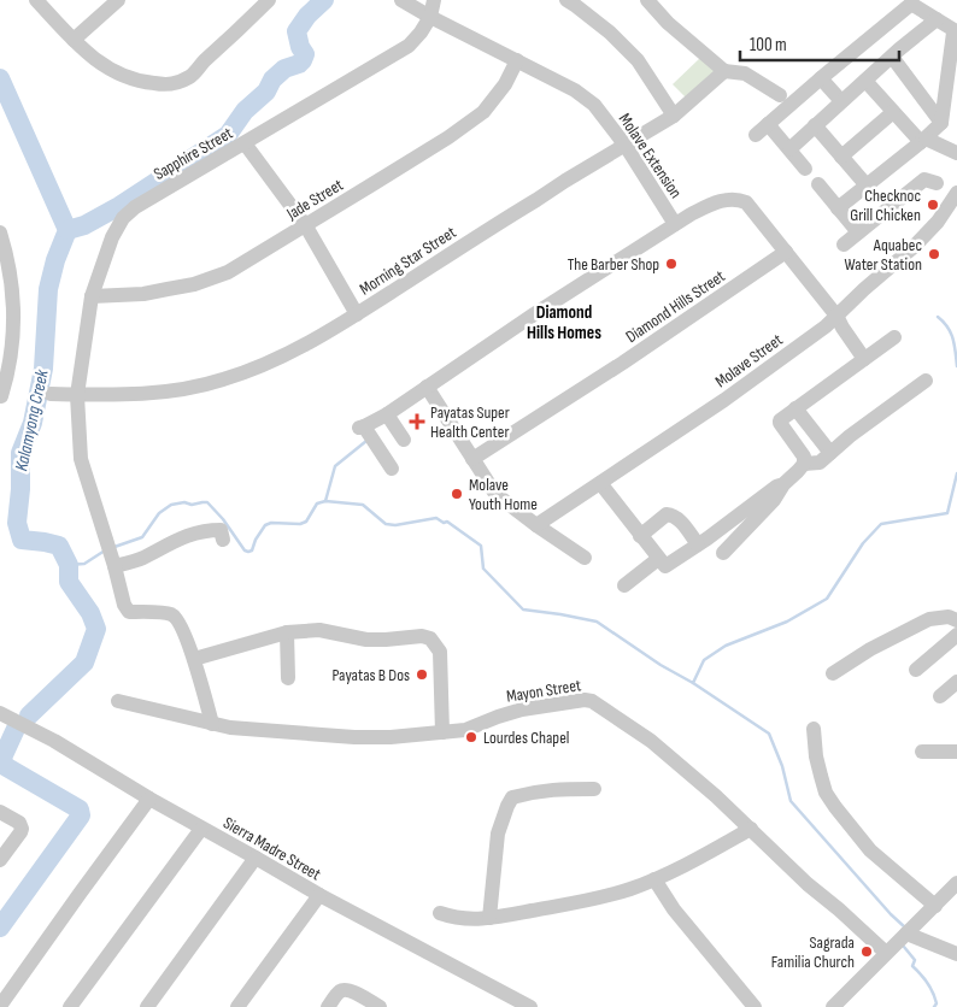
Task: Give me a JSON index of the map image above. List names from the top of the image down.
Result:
{
  "streets": {
    "street": [
      "Sapphire Street",
      "Molave Extension",
      "Jade Street",
      "Morning Star Street",
      "Diamond Hills Street",
      "Molave Street",
      "Mayon Street",
      "Sierra Madre Street"
    ]
  },
  "crossings": [
    ["Sapphire Street", "Molave Extension"],
    ["Sapphire Street", "Jade Street"],
    ["Sapphire Street", "Morning Star Street"],
    ["Molave Extension", "Jade Street"],
    ["Molave Extension", "Morning Star Street"],
    ["Molave Extension", "Diamond Hills Street"],
    ["Molave Extension", "Molave Street"]
  ],
  "districts": ["Diamond Hills Homes"],
  "water": ["Kalamyong Creek"],
  "places": {
    "other": [
      "Checknoc Grill Chicken",
      "Aquabec Water Station",
      "The Barber Shop",
      "Molave Youth Home",
      "Payatas B Dos",
      "Lourdes Chapel",
      "Sagrada Familia Church"
    ],
    "health": ["Payatas Super Health Center"]
  },
  "scale_bar": "100 m"
}
